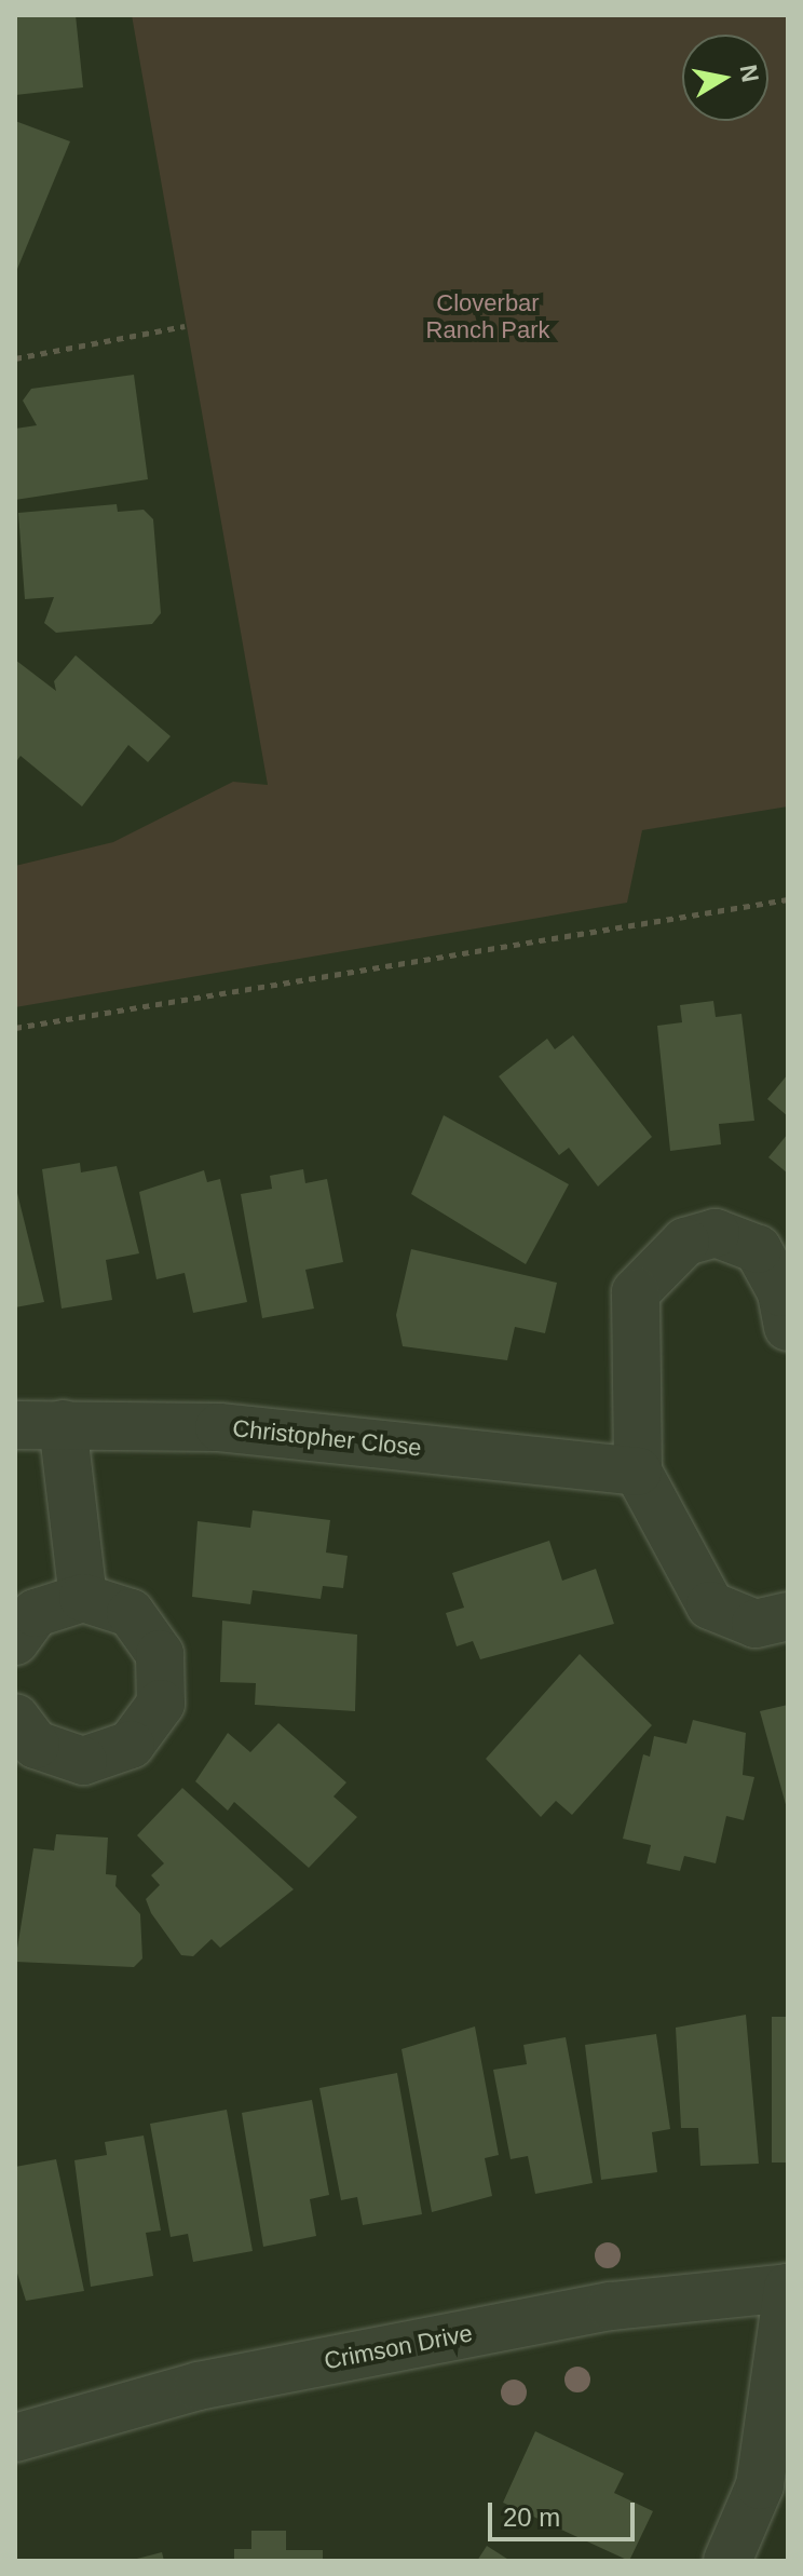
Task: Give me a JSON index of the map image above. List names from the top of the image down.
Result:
{
  "streets": {
    "street": ["Christopher Close", "Crimson Drive"]
  },
  "parks": ["Cloverbar Ranch Park"],
  "scale_bar": "20 m",
  "north": "right"
}
